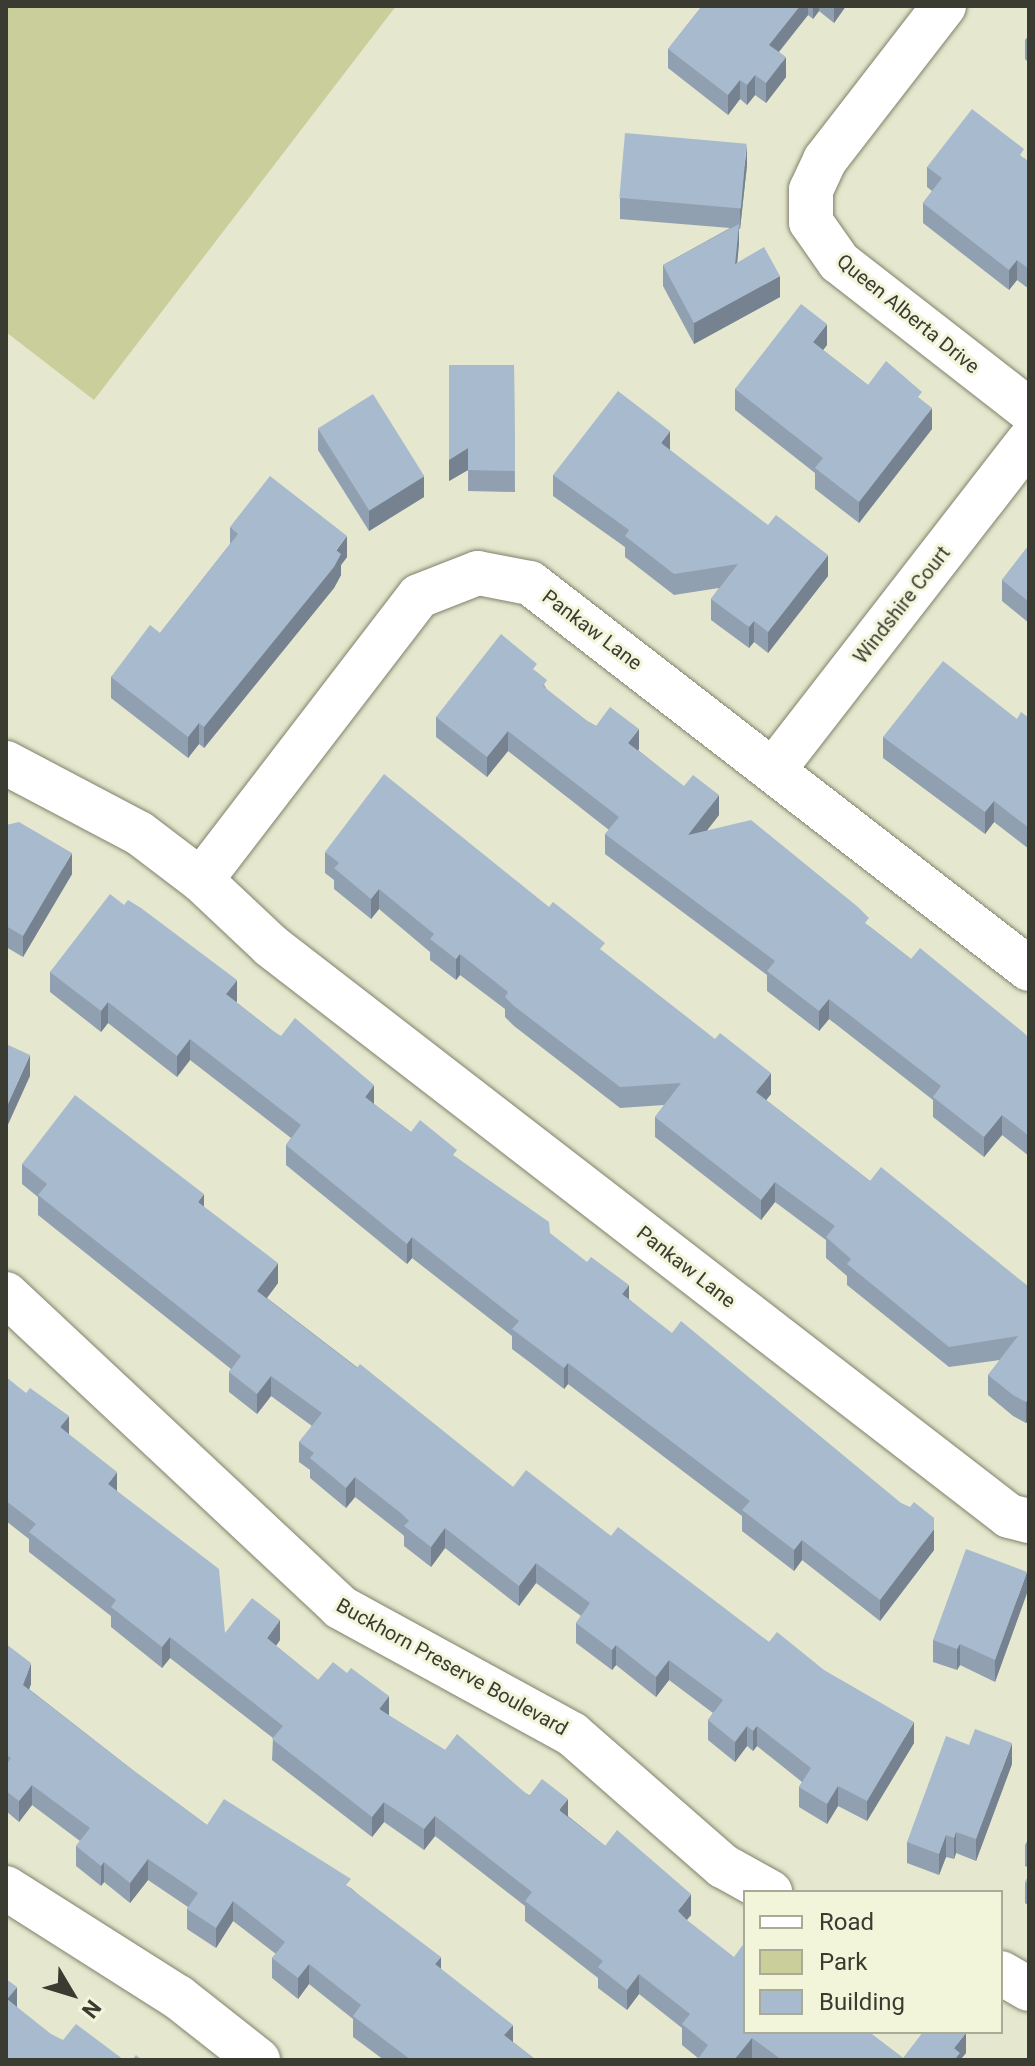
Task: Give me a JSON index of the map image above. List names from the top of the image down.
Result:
{
  "streets": {
    "street": [
      "Queen Alberta Drive",
      "Windshire Court",
      "Pankaw Lane",
      "Buckhorn Preserve Boulevard"
    ]
  },
  "crossings": [
    ["Windshire Court", "Pankaw Lane"]
  ],
  "legend": ["Road", "Park", "Building"],
  "north": "bottom right"
}
